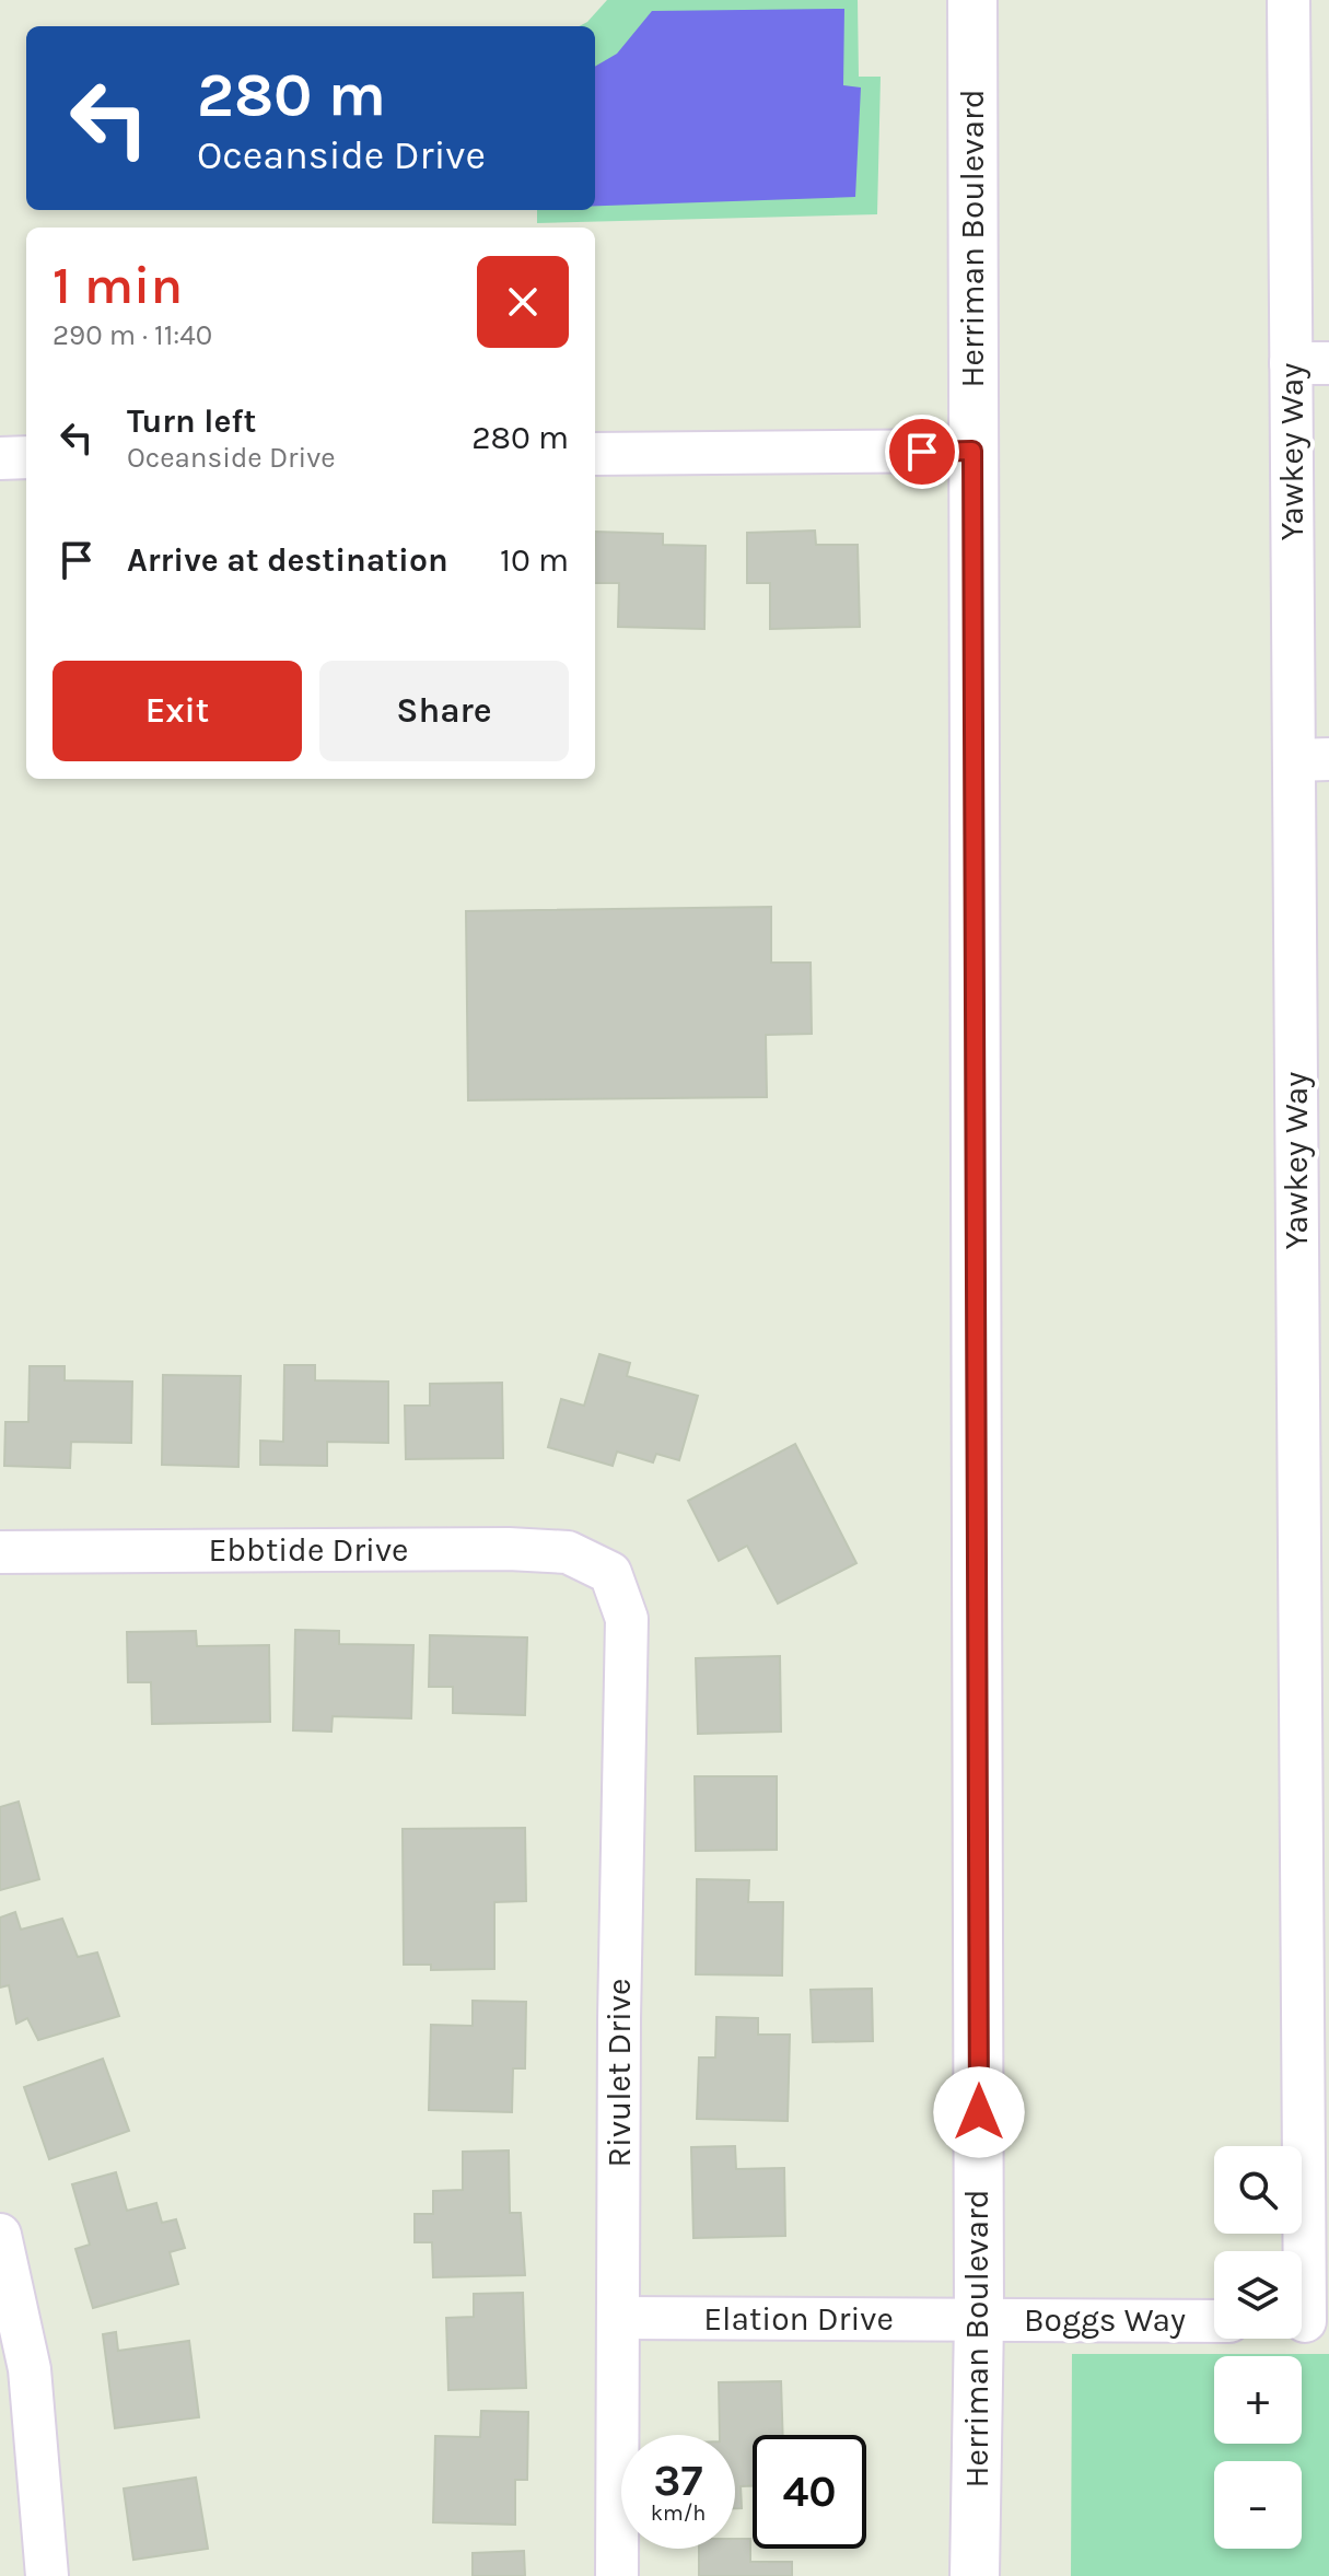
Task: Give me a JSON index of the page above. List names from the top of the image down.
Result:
{
  "streets": {
    "street": [
      "Herriman Boulevard",
      "Yawkey Way",
      "Ebbtide Drive",
      "Rivulet Drive",
      "Elation Drive",
      "Boggs Way"
    ]
  },
  "crossings": [
    ["Herriman Boulevard", "Elation Drive"],
    ["Herriman Boulevard", "Boggs Way"],
    ["Ebbtide Drive", "Rivulet Drive"],
    ["Rivulet Drive", "Elation Drive"],
    ["Elation Drive", "Boggs Way"]
  ],
  "page": {
    "turn": ["280 m", "Oceanside Drive"],
    "heading": ["1 min", "290 m · 11:40"],
    "list": [
      {
        "name": "Turn left",
        "note": "Oceanside Drive",
        "value": "280 m"
      },
      {
        "name": "Arrive at destination",
        "value": "10 m"
      }
    ],
    "buttons": ["Exit", "Share"],
    "map_buttons": ["+", "−"],
    "speed": "37 km/h",
    "limit": "40"
  }
}
